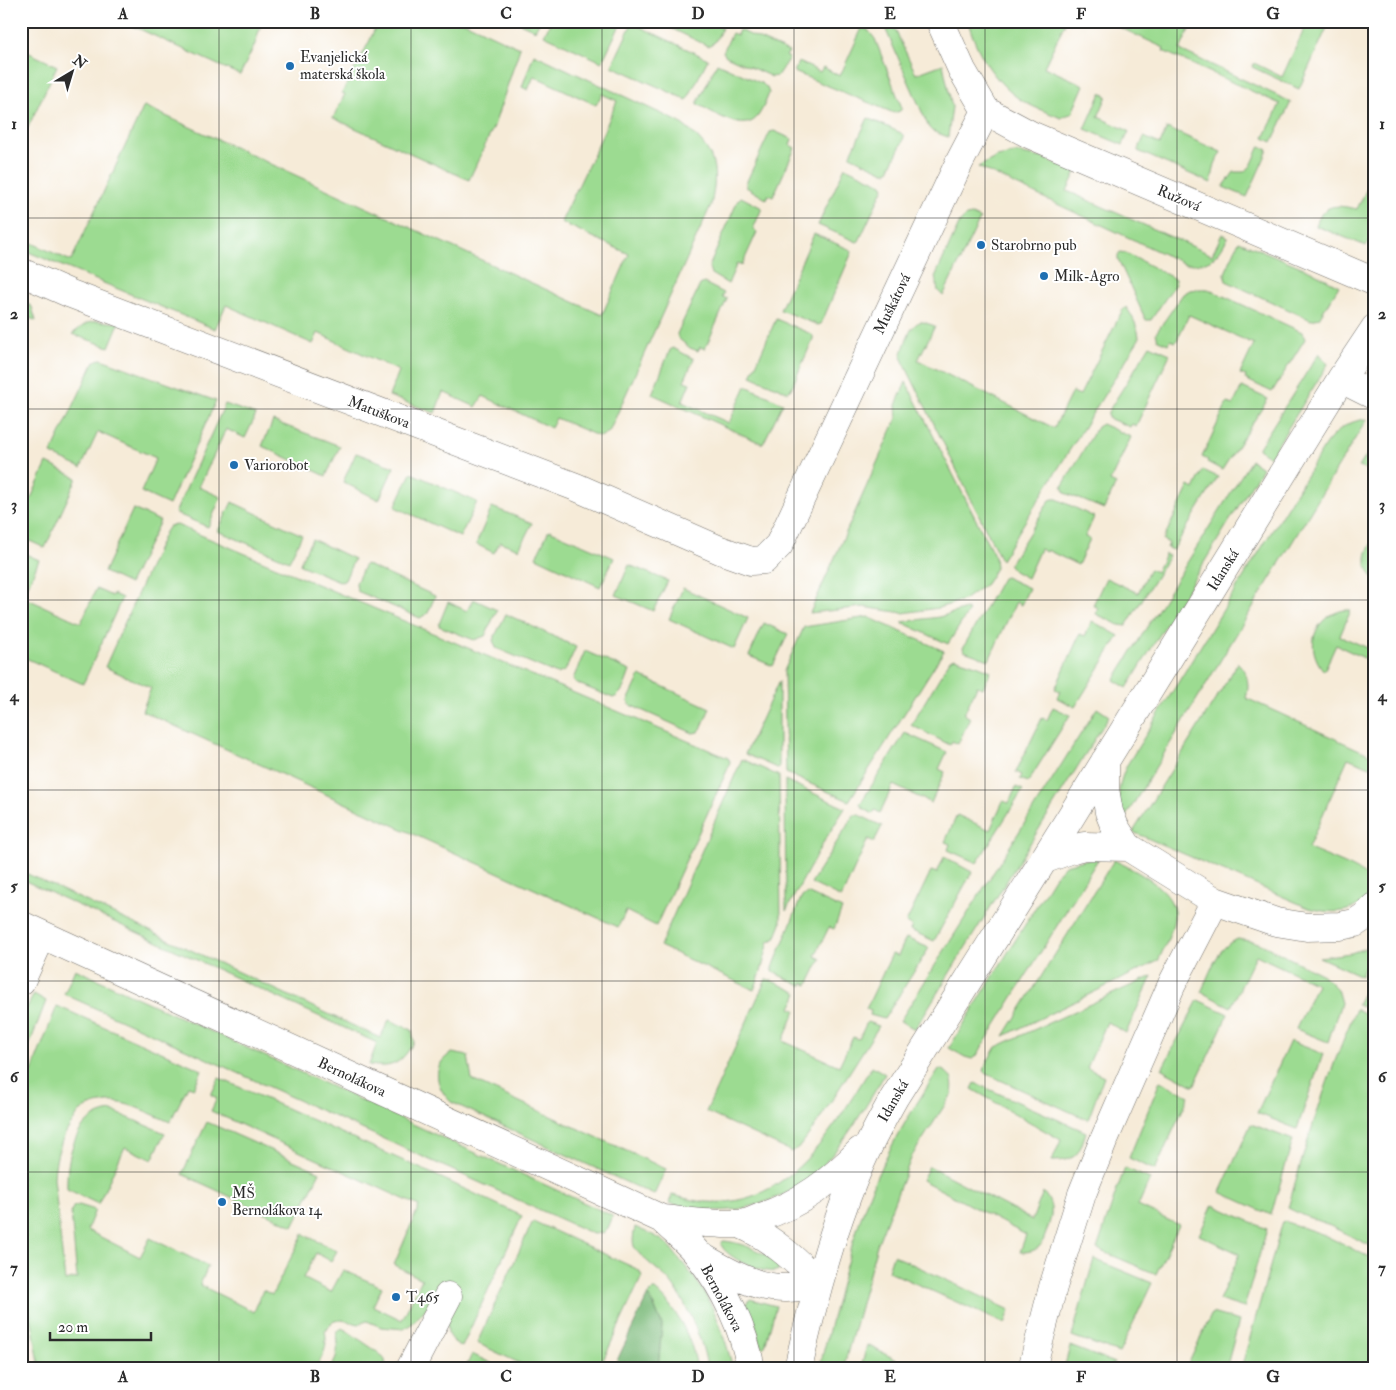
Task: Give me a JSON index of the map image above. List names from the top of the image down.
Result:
{
  "streets": {
    "street": [
      "Ružová",
      "Muškátová",
      "Matuškova",
      "Idanská",
      "Bernolákova"
    ]
  },
  "crossings": [
    ["Ružová", "Muškátová"],
    ["Muškátová", "Matuškova"],
    ["Idanská", "Bernolákova"]
  ],
  "places": [
    "Evanjelická materská škola",
    "Starobrno pub",
    "Milk-Agro",
    "Variorobot",
    "MŠ Bernolákova 14",
    "T465"
  ],
  "scale_bar": "20 m",
  "north": "top right",
  "grid": {
    "columns": [
      "A",
      "B",
      "C",
      "D",
      "E",
      "F",
      "G"
    ],
    "rows": [
      "1",
      "2",
      "3",
      "4",
      "5",
      "6",
      "7"
    ]
  }
}
